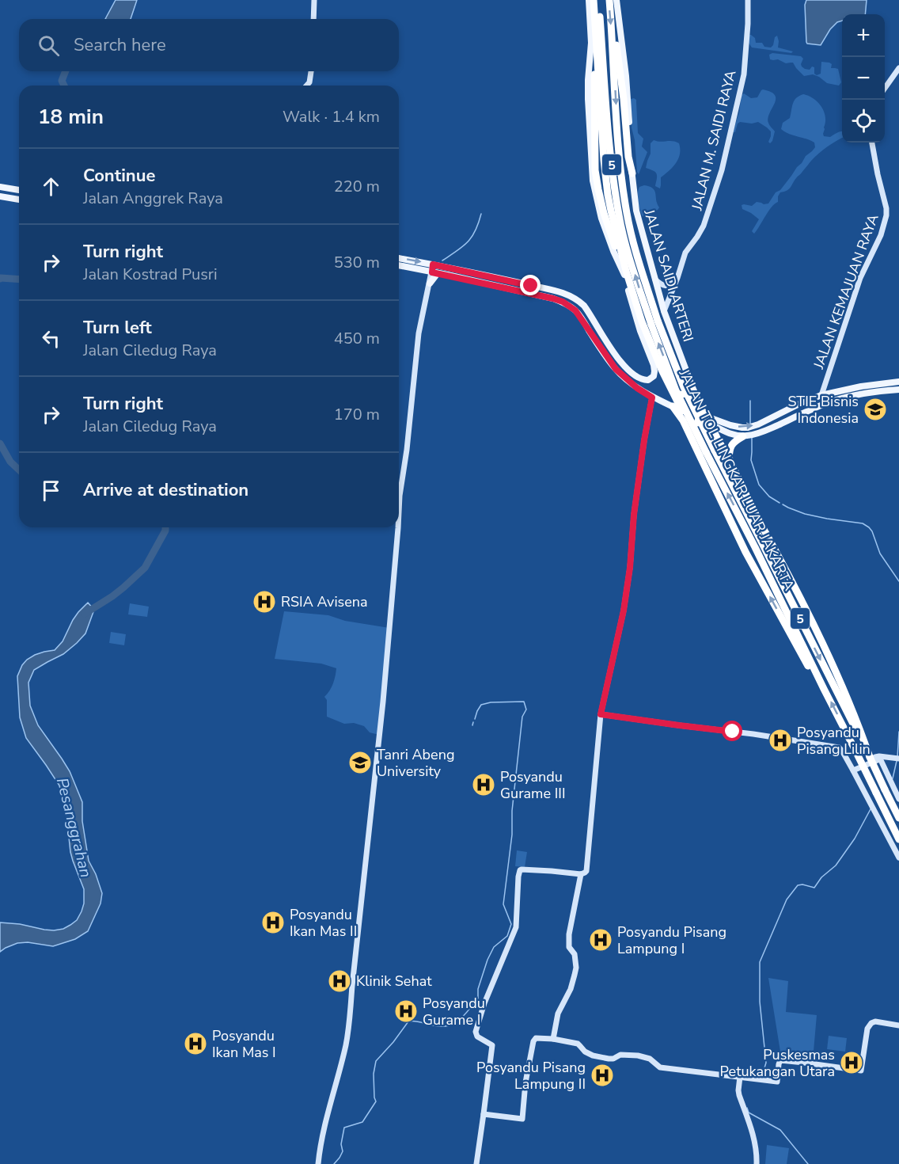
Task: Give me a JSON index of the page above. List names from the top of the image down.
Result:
{
  "streets": {
    "highway": ["5", "JALAN TOL LINGKAR LUAR JAKARTA"],
    "main road": ["JALAN SAIDI ARTERI"],
    "street": ["JALAN M. SAIDI RAYA", "JALAN KEMAJUAN RAYA"]
  },
  "crossings": [
    ["JALAN M. SAIDI RAYA", "JALAN SAIDI ARTERI"]
  ],
  "water": ["Pesanggrahan"],
  "places": {
    "school or university": ["STIE Bisnis Indonesia", "Tanri Abeng University"],
    "hospital": [
      "RSIA Avisena",
      "Posyandu Pisang Lilin",
      "Posyandu Gurame III",
      "Posyandu Ikan Mas II",
      "Posyandu Pisang Lampung I",
      "Klinik Sehat",
      "Posyandu Gurame I",
      "Posyandu Ikan Mas I",
      "Puskesmas Petukangan Utara",
      "Posyandu Pisang Lampung II"
    ]
  },
  "page": {
    "map_buttons": ["+", "−"],
    "search": "Search here",
    "heading": ["18 min", "Walk · 1.4 km"],
    "list": [
      ["Continue", "Jalan Anggrek Raya", "220 m"],
      ["Turn right", "Jalan Kostrad Pusri", "530 m"],
      ["Turn left", "Jalan Ciledug Raya", "450 m"],
      ["Turn right", "Jalan Ciledug Raya", "170 m"],
      "Arrive at destination"
    ]
  }
}
